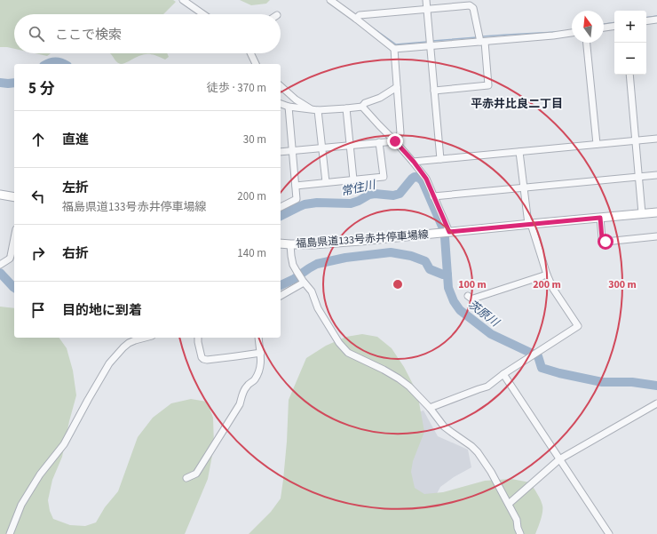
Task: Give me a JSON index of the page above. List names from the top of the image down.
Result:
{
  "streets": {
    "main road": ["福島県道133号赤井停車場線"]
  },
  "districts": ["平赤井比良二丁目"],
  "water": ["常住川", "茨原川"],
  "north": "top",
  "page": {
    "map_buttons": ["+", "−"],
    "search": "ここで検索",
    "heading": ["5 分", "徒歩 · 370 m"],
    "list": [
      ["直進", "30 m"],
      ["左折", "福島県道133号赤井停車場線", "200 m"],
      ["右折", "140 m"],
      "目的地に到着"
    ]
  },
  "rings": ["100 m", "200 m", "300 m"]
}
